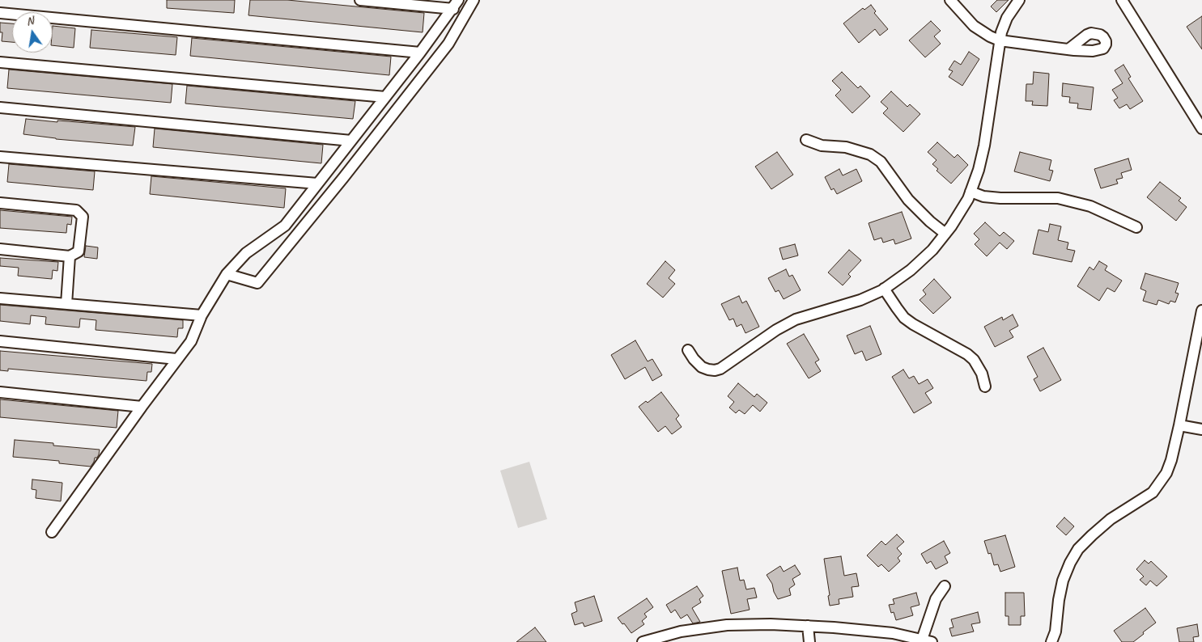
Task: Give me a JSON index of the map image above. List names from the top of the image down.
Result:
{
  "north": "top"
}
